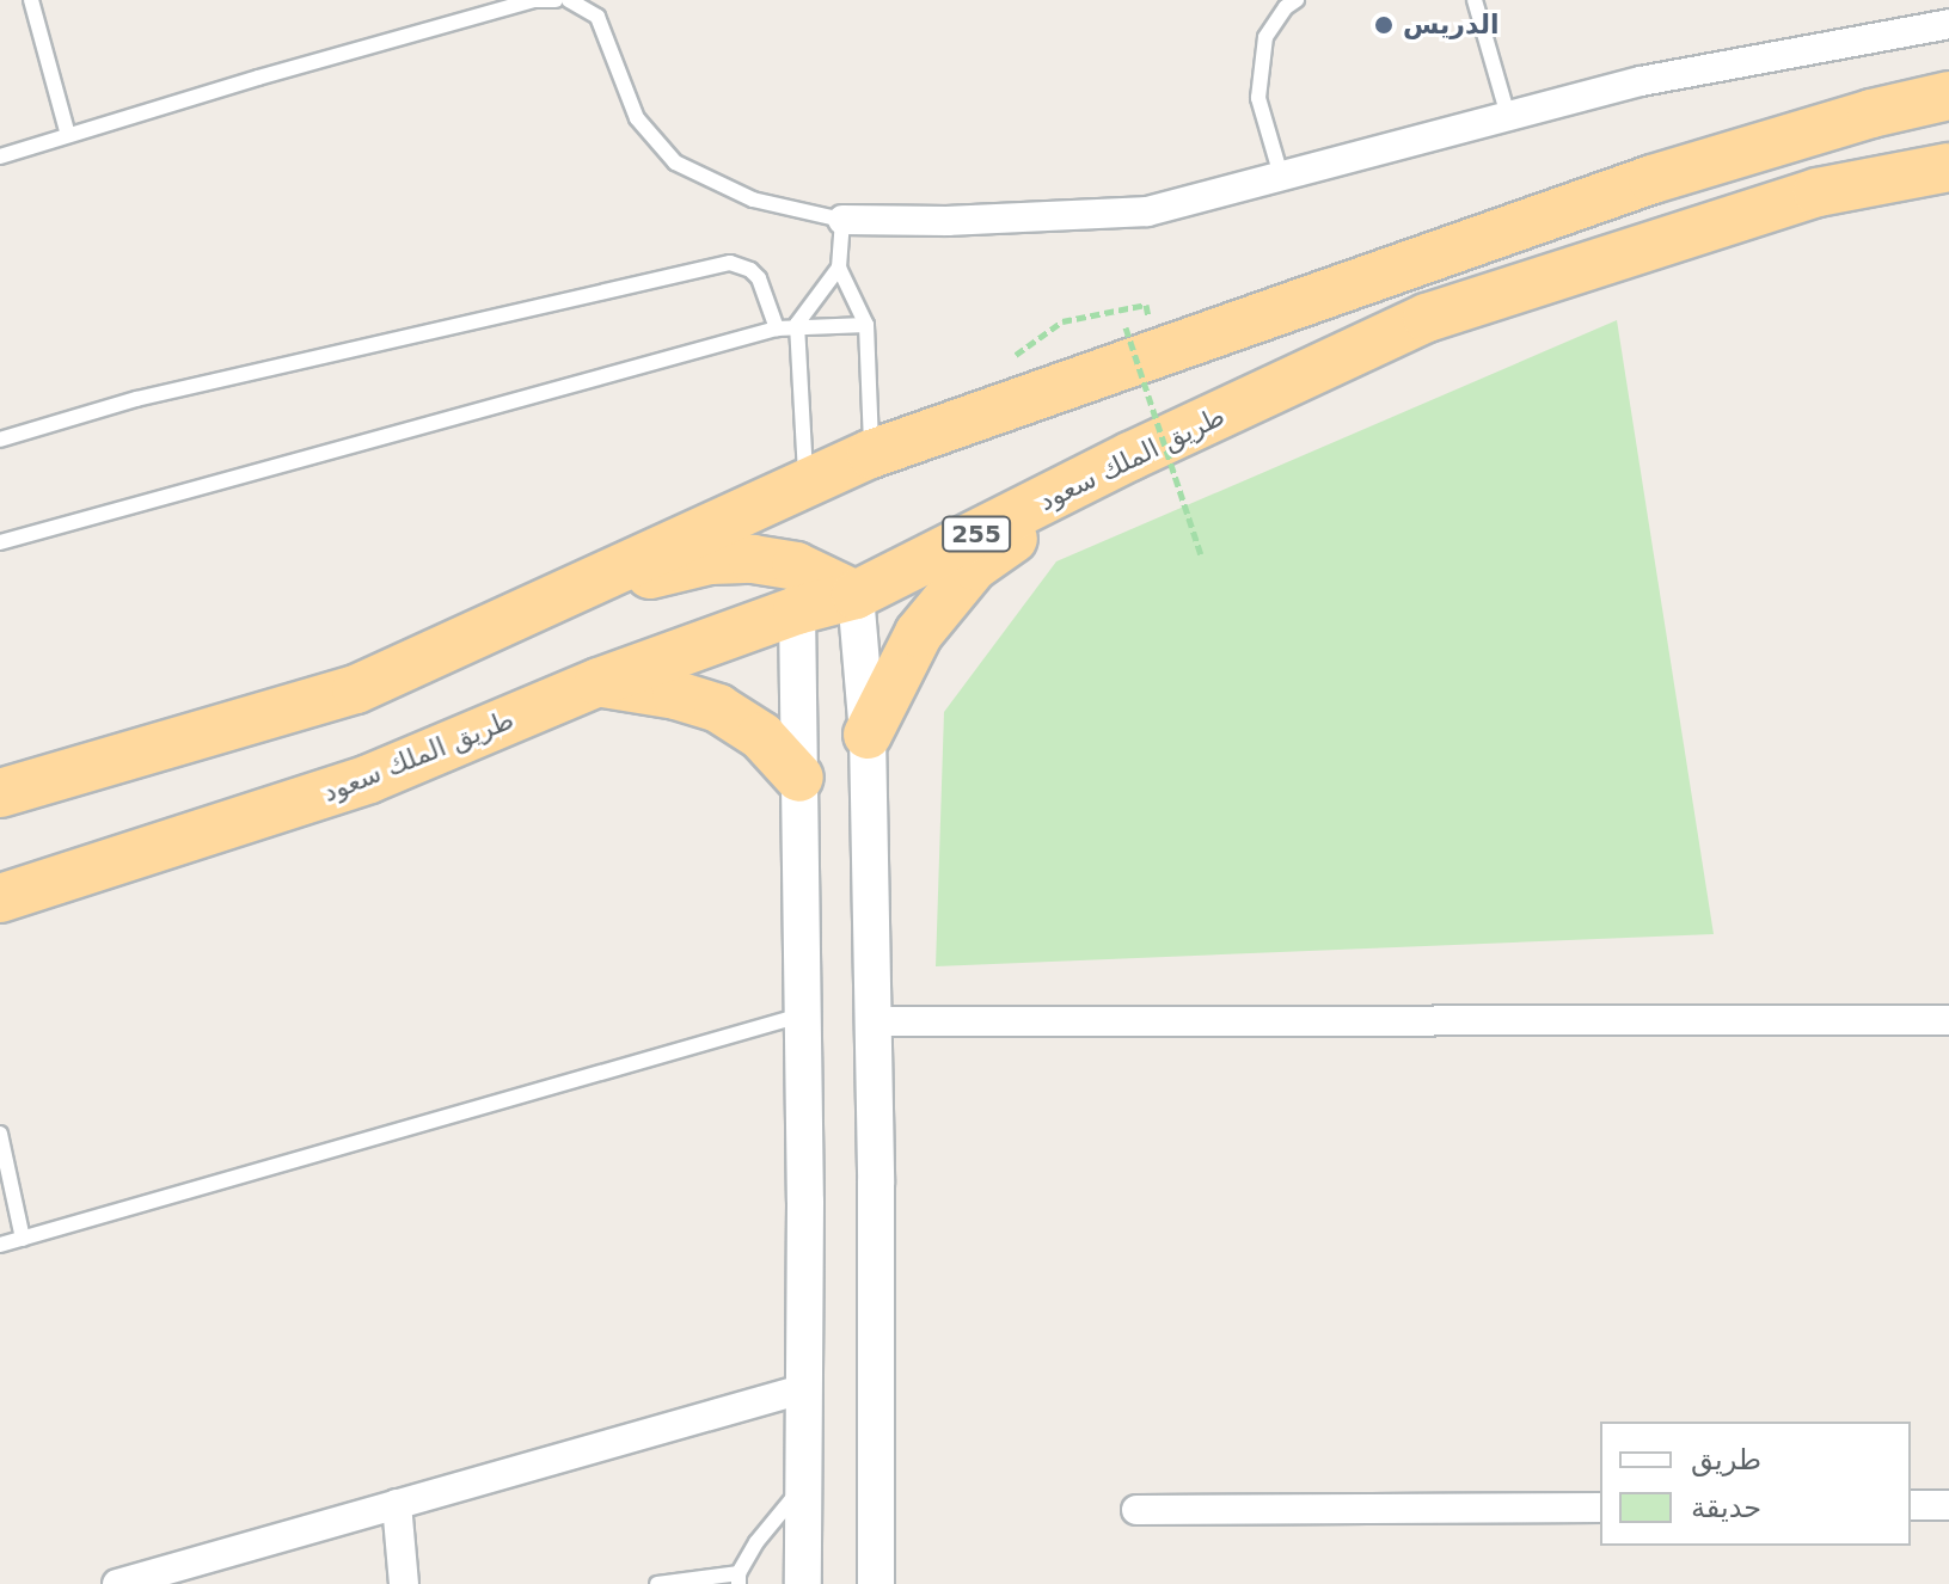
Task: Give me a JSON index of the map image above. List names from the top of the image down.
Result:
{
  "streets": {
    "highway": ["طريق الملك سعود", "255"]
  },
  "places": ["الدريس"],
  "legend": ["طريق", "حديقة"]
}
